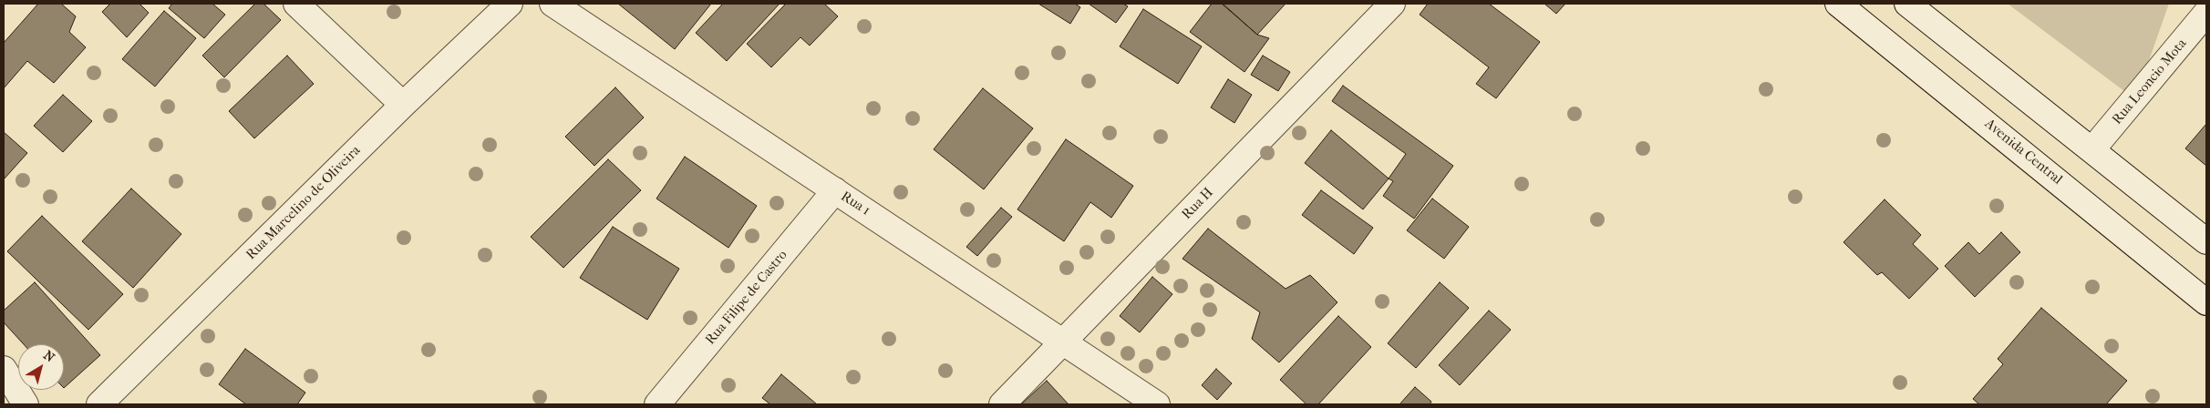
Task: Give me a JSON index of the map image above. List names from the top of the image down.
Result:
{
  "streets": {
    "street": [
      "Rua Leoncio Mota",
      "Avenida Central",
      "Rua Marcelino de Oliveira",
      "Rua 1",
      "Rua H",
      "Rua Filipe de Castro"
    ]
  },
  "crossings": [
    ["Rua 1", "Rua H"],
    ["Rua 1", "Rua Filipe de Castro"]
  ],
  "north": "top right"
}
